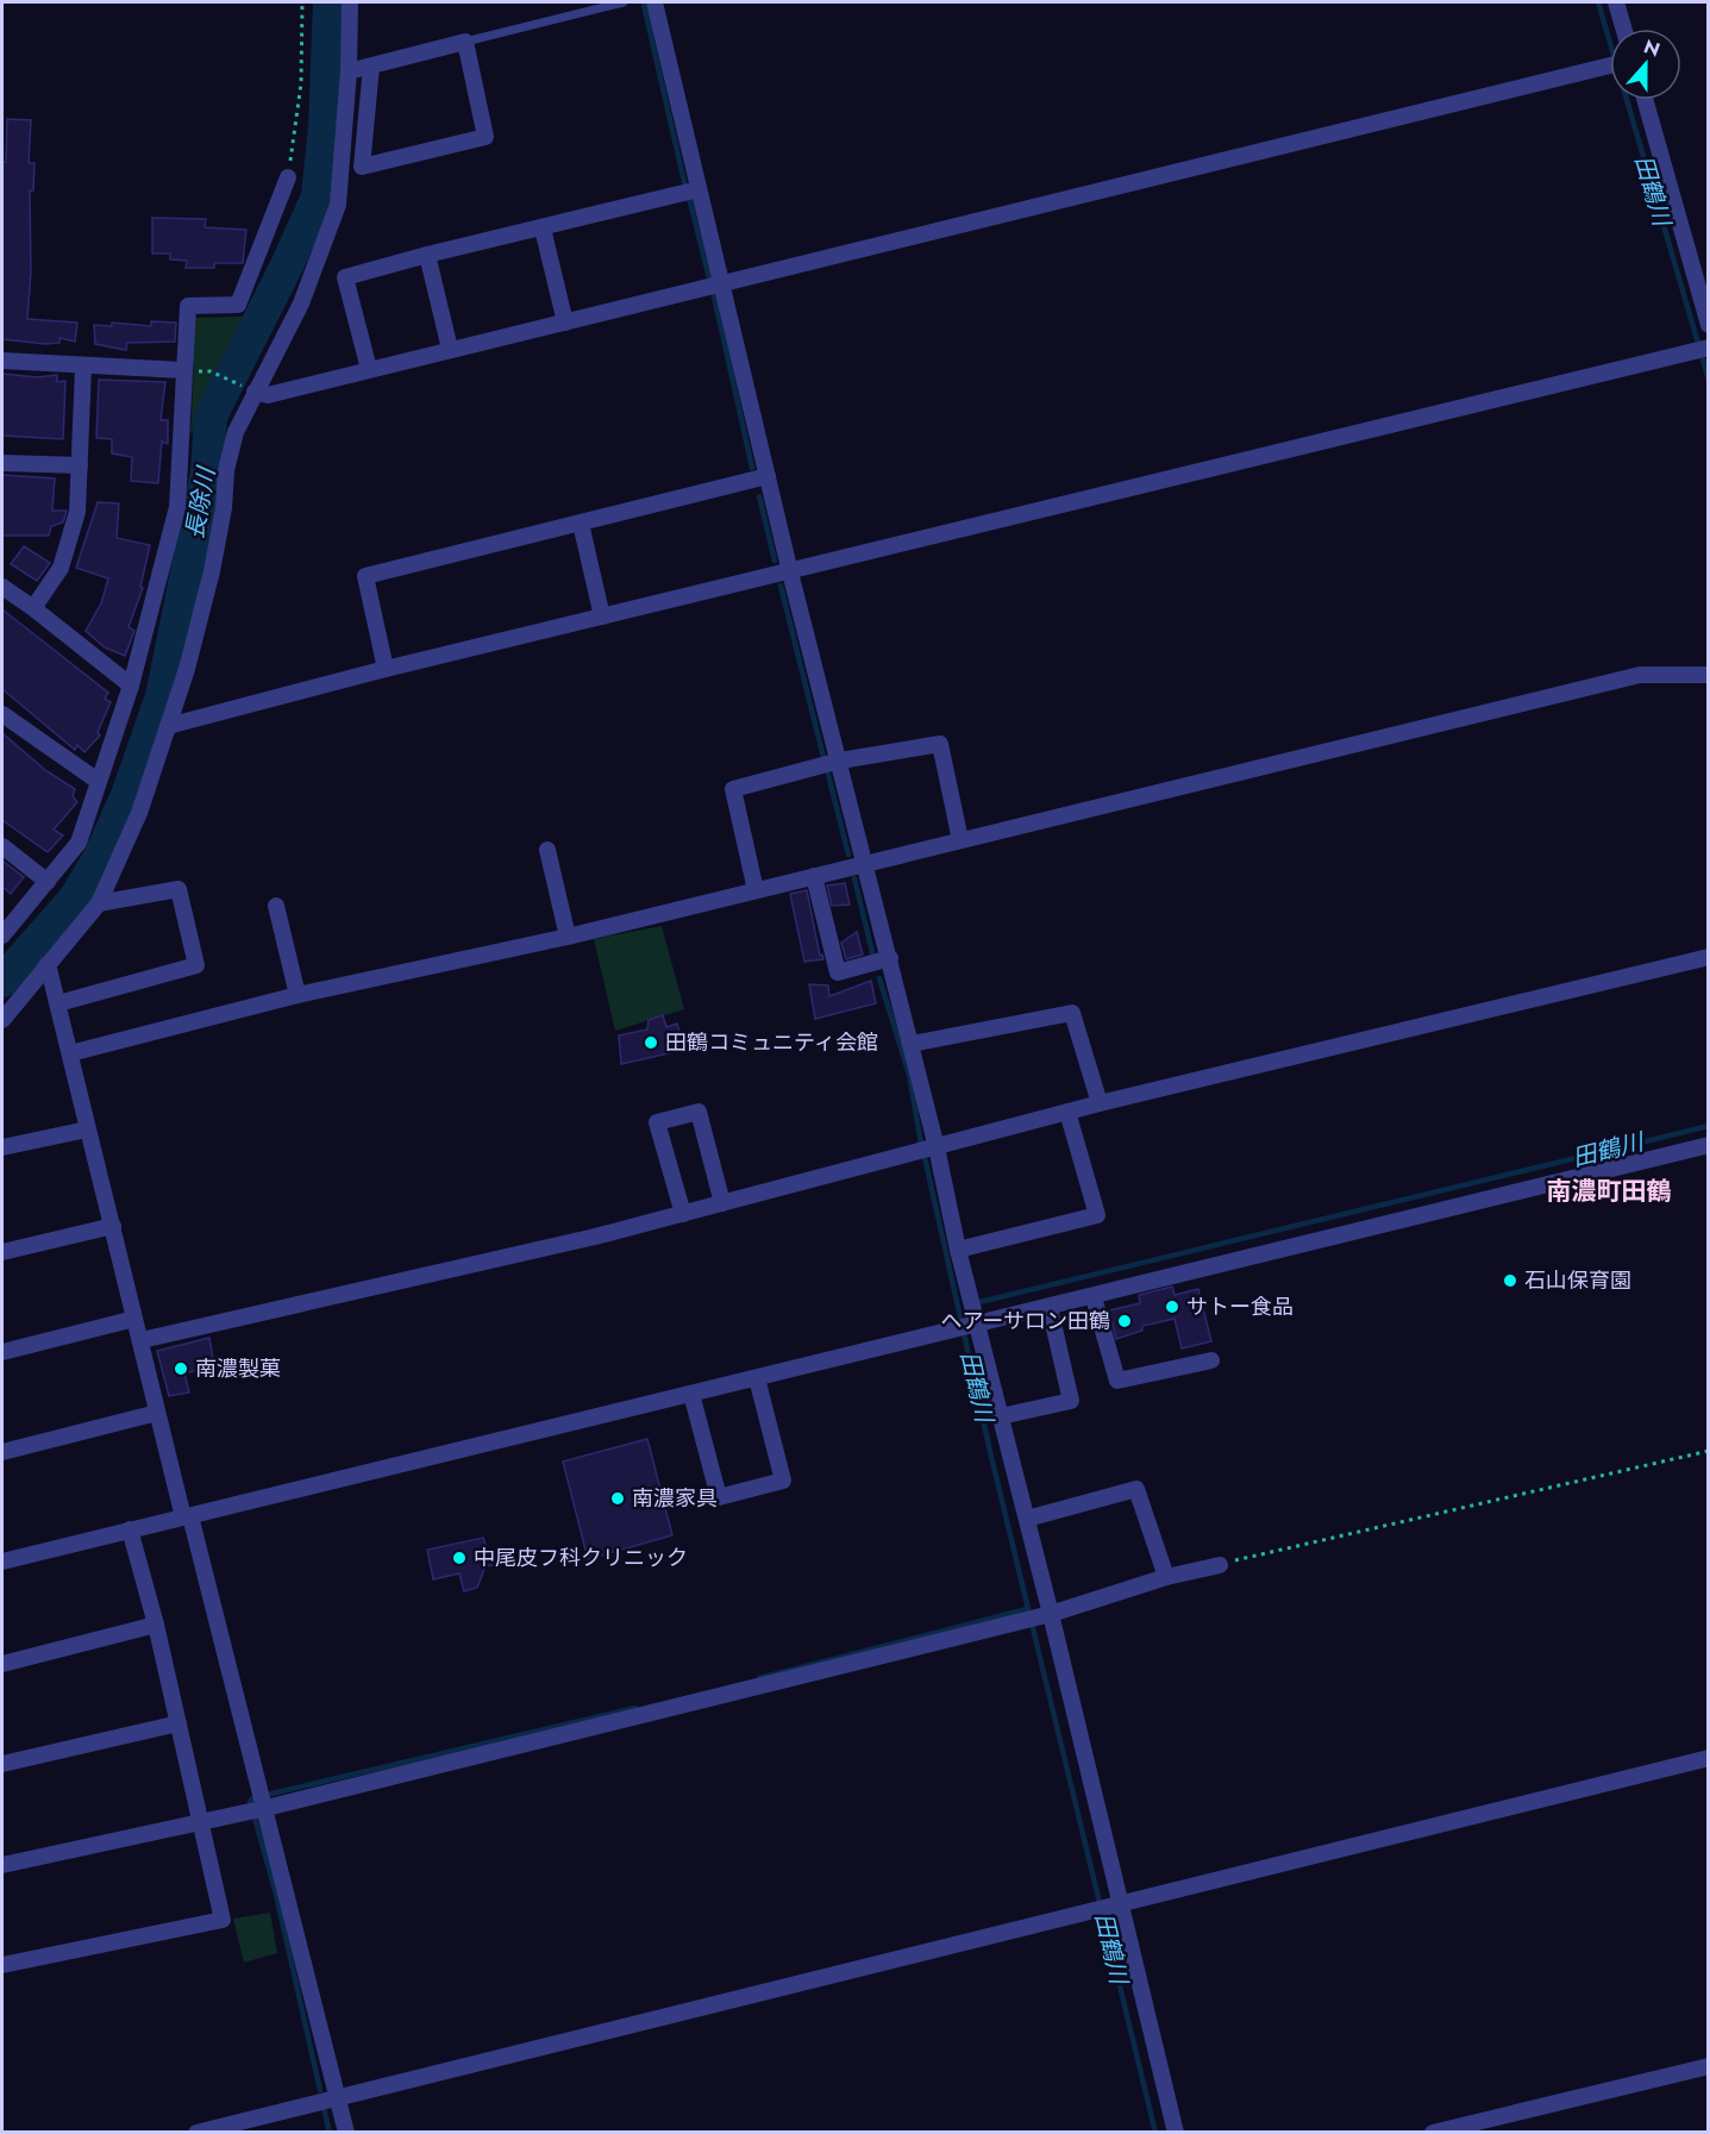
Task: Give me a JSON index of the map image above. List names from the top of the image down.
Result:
{
  "districts": ["南濃町田鶴"],
  "water": ["田鶴川", "長除川"],
  "places": [
    "田鶴コミュニティ会館",
    "石山保育園",
    "サトー食品",
    "ヘアーサロン田鶴",
    "南濃製菓",
    "南濃家具",
    "中尾皮フ科クリニック"
  ],
  "north": "top"
}
